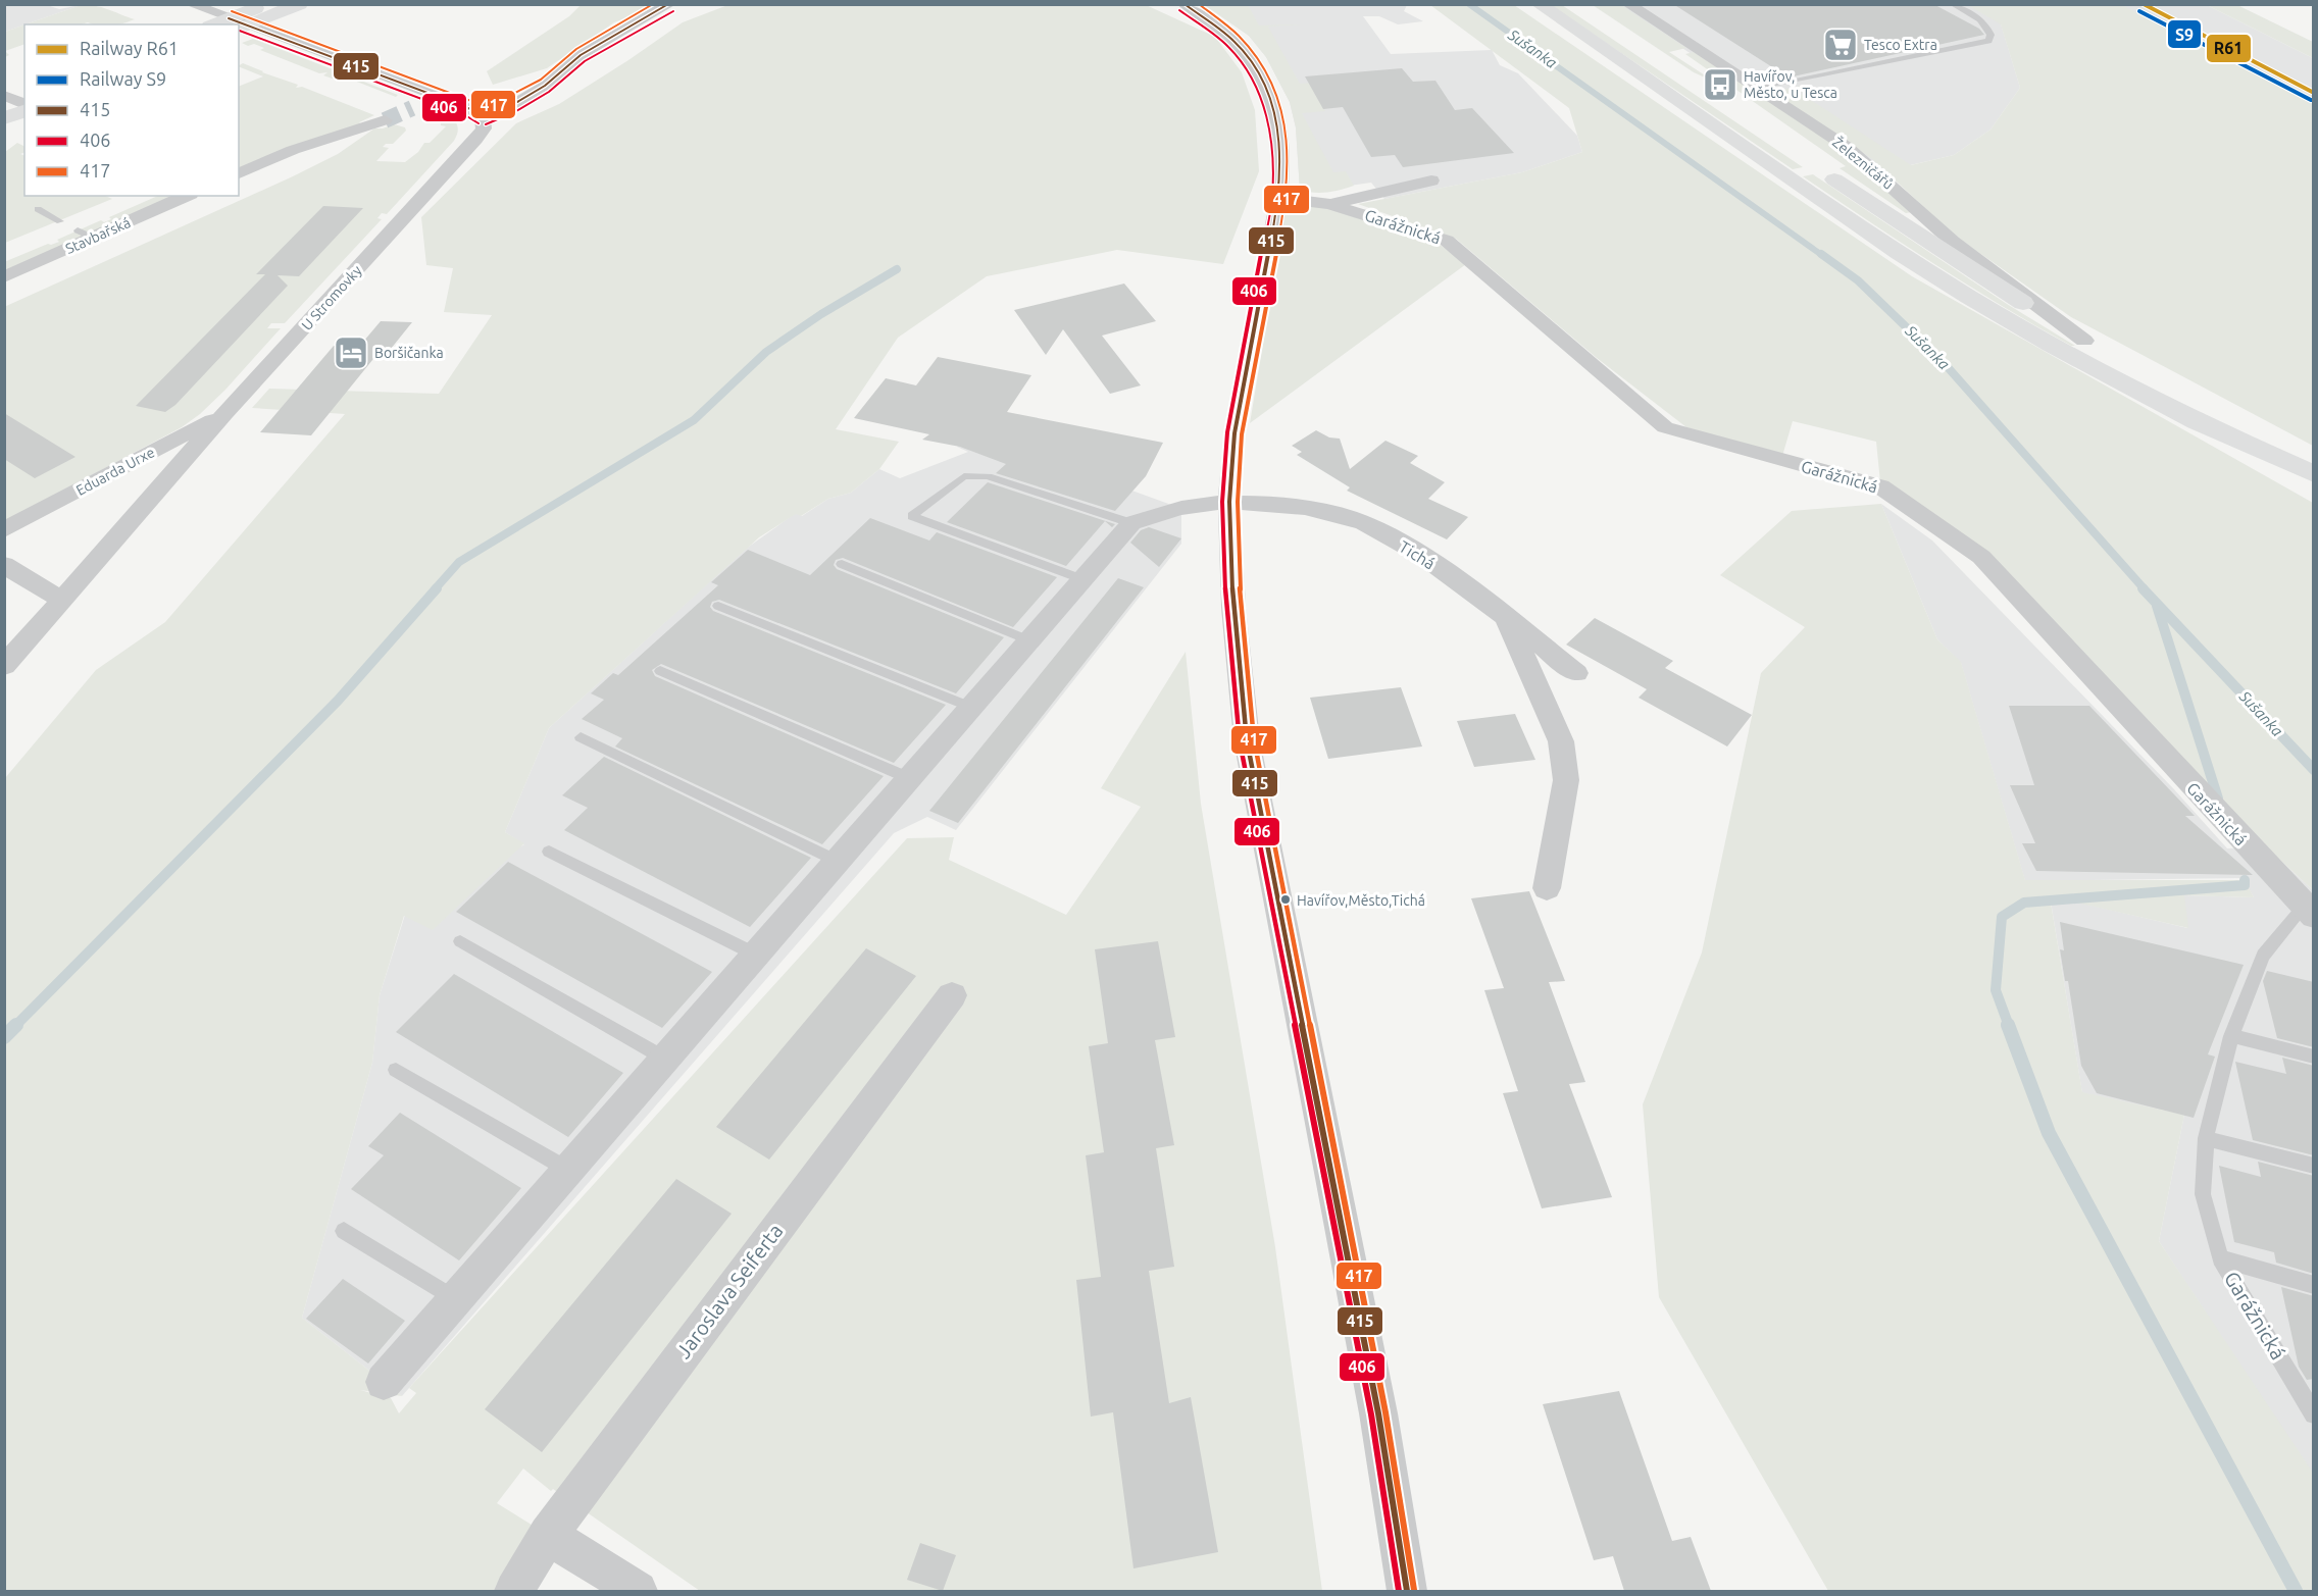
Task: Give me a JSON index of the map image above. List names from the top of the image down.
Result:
{
  "streets": {
    "street": [
      "Železničářů",
      "Garážnická",
      "Stavbařská",
      "U Stromovky",
      "Eduarda Urxe",
      "Tichá",
      "Jaroslava Seiferta"
    ]
  },
  "crossings": [
    ["U Stromovky", "Eduarda Urxe"]
  ],
  "water": ["Sušanka"],
  "places": {
    "supermarket": ["Tesco Extra"],
    "bus stop": ["Havířov, Město, u Tesca"],
    "hotel": ["Boršičanka"],
    "other": ["Havířov,Město,Tichá"]
  },
  "lines": [
    "rail line R61",
    "transit line 415",
    "transit line 417",
    "transit line 406",
    "rail line S9"
  ],
  "legend": [
    "Railway R61",
    "Railway S9",
    "415",
    "406",
    "417"
  ]
}
